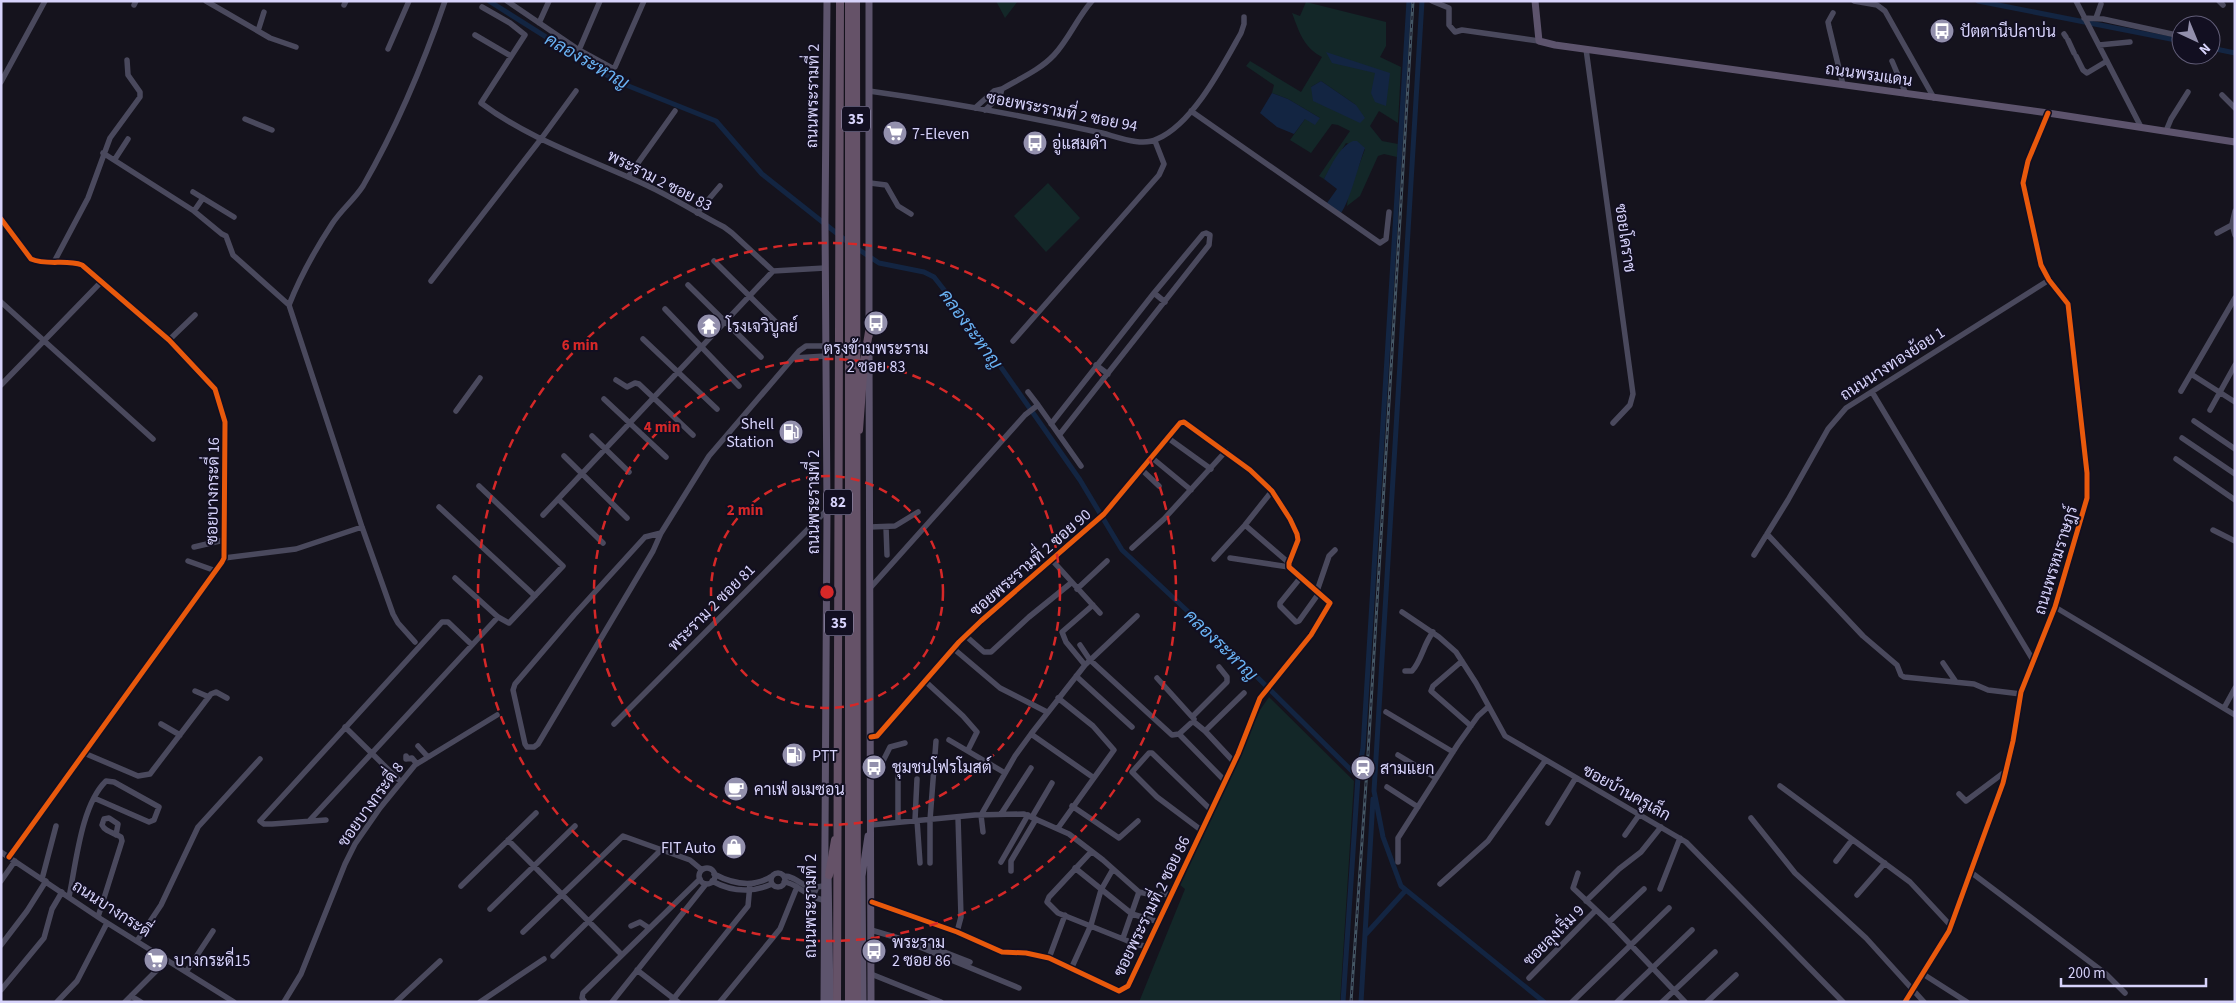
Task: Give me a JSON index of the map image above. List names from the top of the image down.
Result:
{
  "streets": {
    "highway": ["ถนนพระรามที่ 2", "35", "82"],
    "main road": ["ถนนพรมแดน"],
    "street": [
      "ซอยพระรามที่ 2 ซอย 94",
      "พระราม 2 ซอย 83",
      "ซอยโคราช",
      "ถนนนางทองย้อย 1",
      "ซอยบางกระดี่ 16",
      "ถนนพรหมราษฎร์",
      "ซอยพระรามที่ 2 ซอย 90",
      "พระราม 2 ซอย 81",
      "ซอยบ้านครูเล็ก",
      "ซอยบางกระดี่ 8",
      "ซอยพระรามที่ 2 ซอย 86",
      "ถนนบางกระดี่",
      "ซอยลุงเริ่ม 9"
    ]
  },
  "crossings": [
    ["ถนนพรมแดน", "ซอยโคราช"],
    ["ถนนพรมแดน", "ถนนพรหมราษฎร์"],
    ["ถนนพระรามที่ 2", "82"],
    ["ถนนพระรามที่ 2", "พระราม 2 ซอย 81"],
    ["ซอยพระรามที่ 2 ซอย 94", "35"],
    ["35", "ซอยพระรามที่ 2 ซอย 90"],
    ["35", "ซอยพระรามที่ 2 ซอย 86"],
    ["ถนนนางทองย้อย 1", "ถนนพรหมราษฎร์"],
    ["ซอยบางกระดี่ 16", "ถนนบางกระดี่"]
  ],
  "water": ["คลองระหาญ"],
  "places": {
    "bus stop": [
      "ปัตตานีปลาบ่น",
      "อู่แสมดำ",
      "ตรงข้ามพระราม 2 ซอย 83",
      "ชุมชนโฟรโมสต์",
      "พระราม 2 ซอย 86"
    ],
    "supermarket": ["7-Eleven", "บางกระดี่15"],
    "temple": ["โรงเจวิบูลย์"],
    "fuel station": ["Shell Station", "PTT"],
    "station": ["สามแยก"],
    "cafe": ["คาเฟ่ อเมซอน"],
    "shop": ["FIT Auto"]
  },
  "scale_bar": "200 m",
  "north": "bottom right",
  "rings": ["6 min", "4 min", "2 min"]
}
